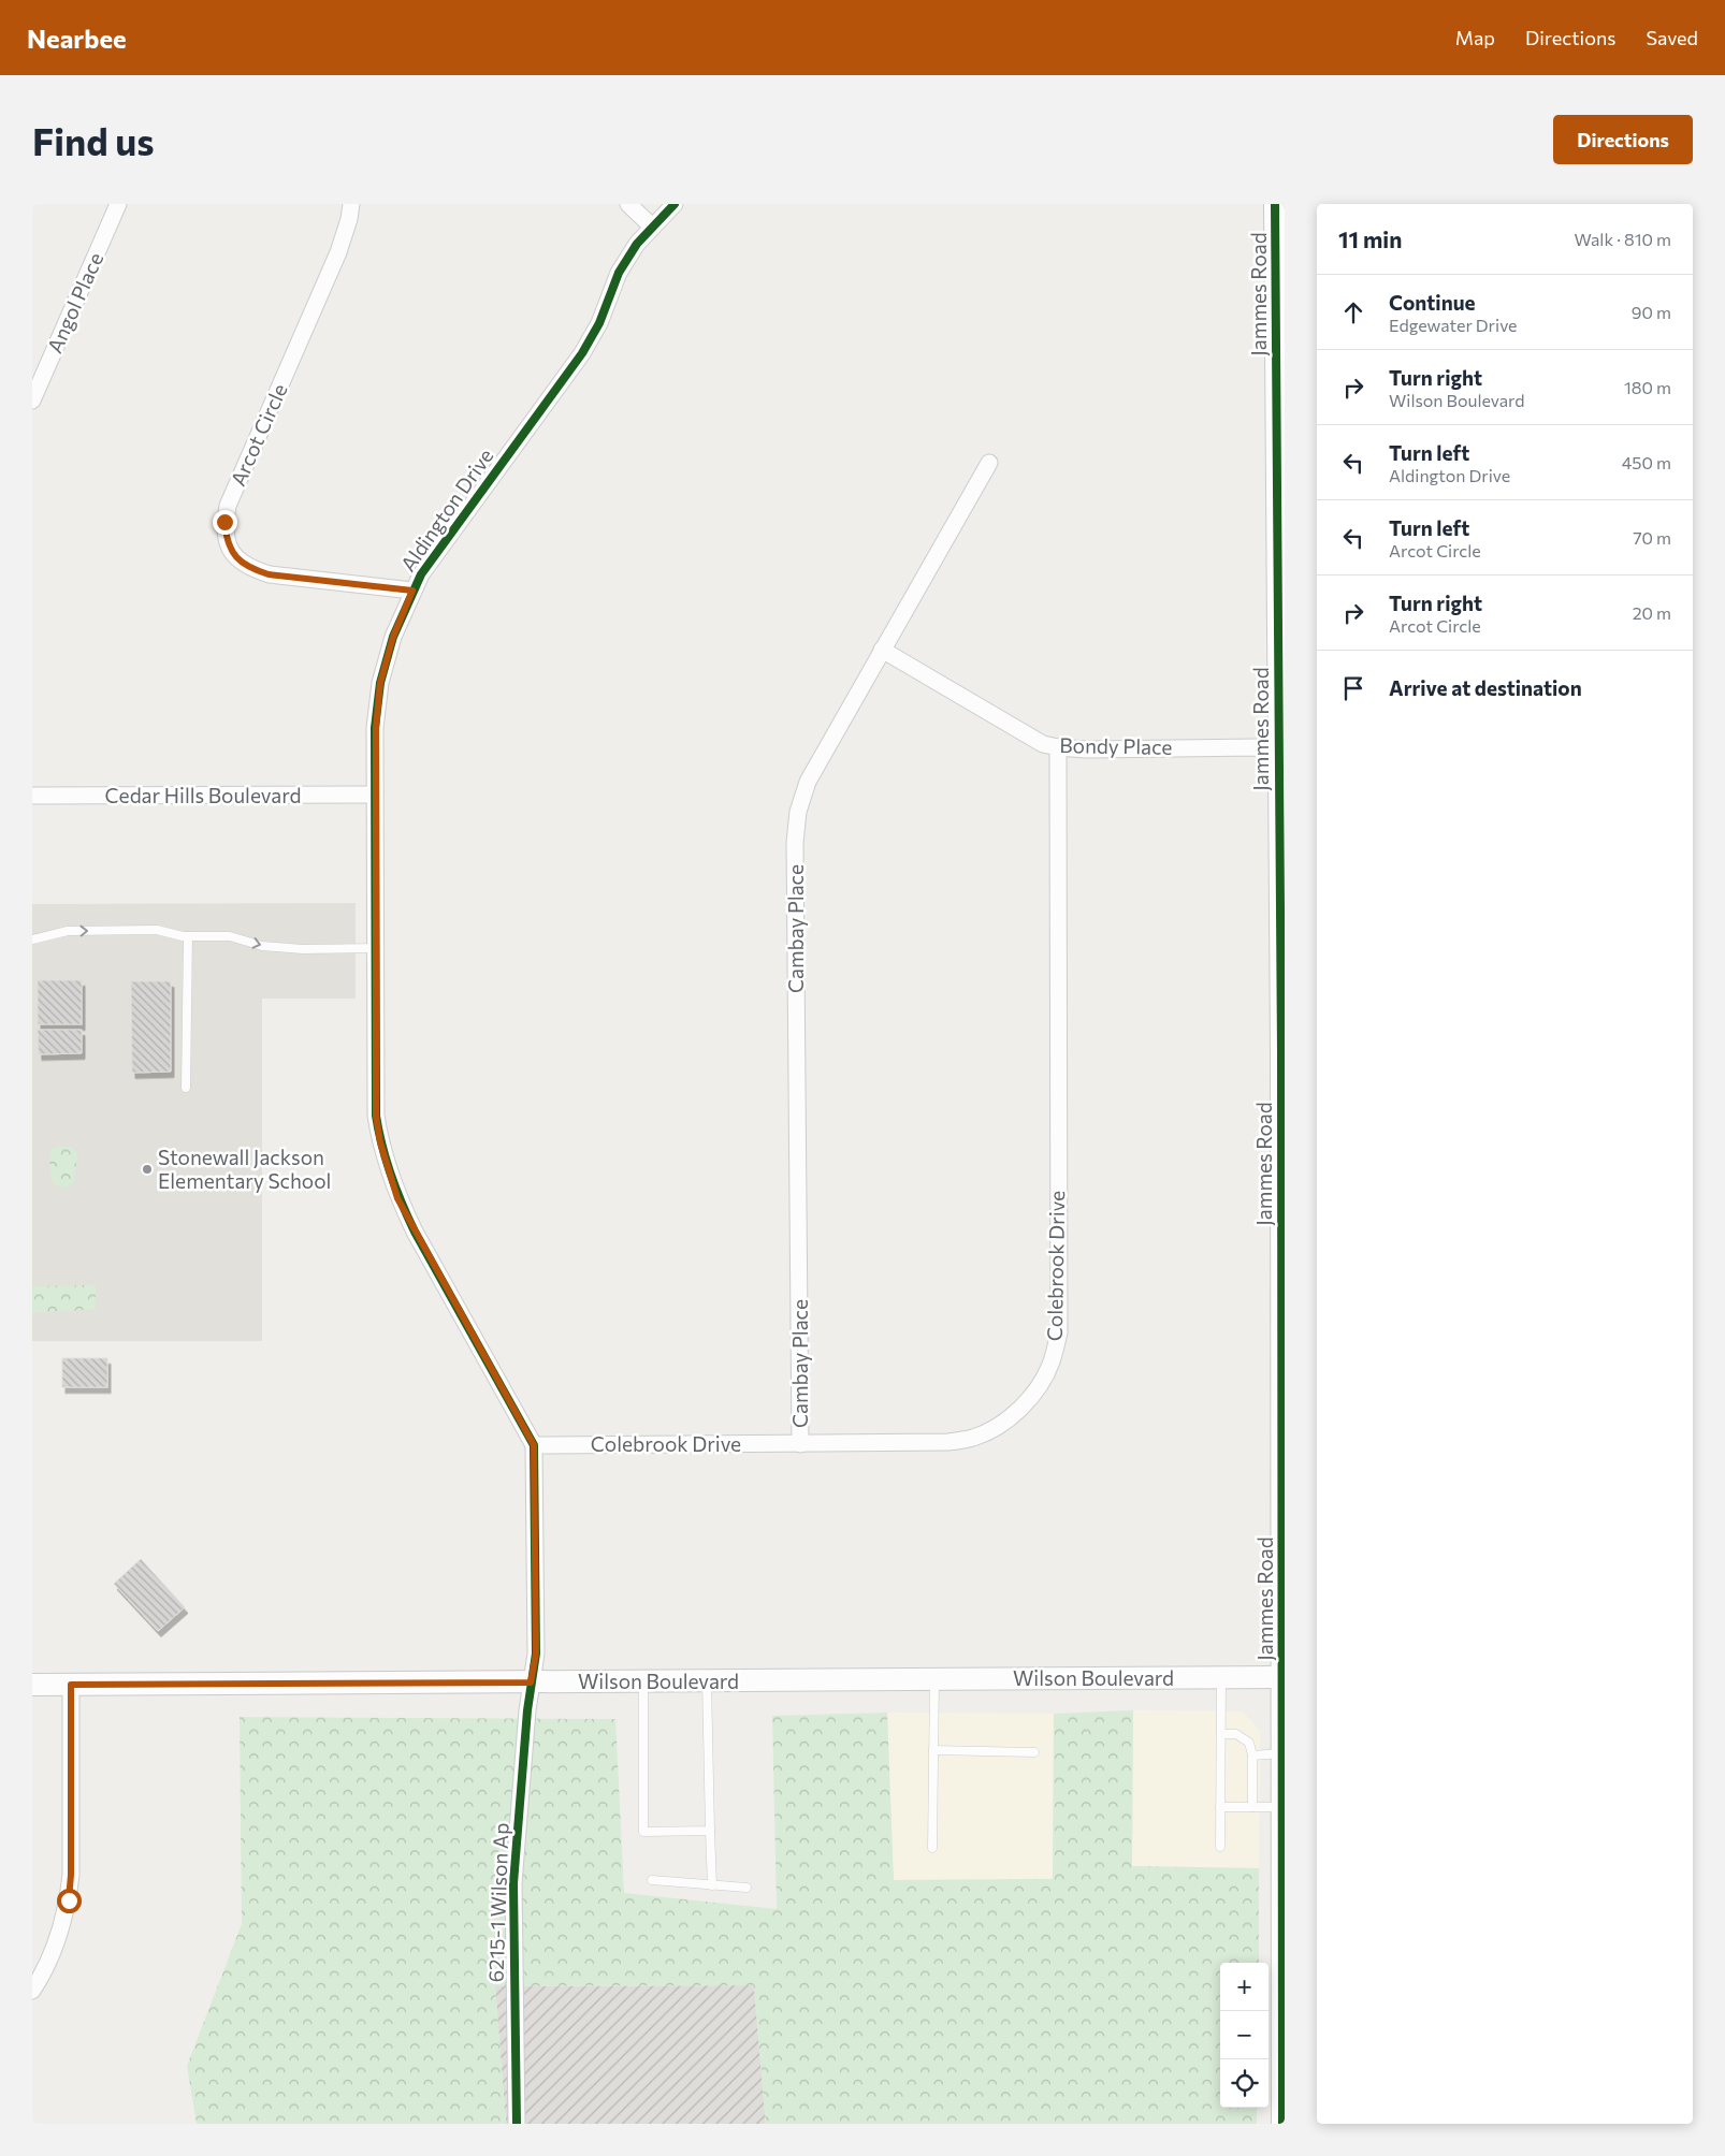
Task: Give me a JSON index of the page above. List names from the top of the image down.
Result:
{
  "streets": {
    "street": [
      "Jammes Road",
      "Angol Place",
      "Arcot Circle",
      "Aldington Drive",
      "Bondy Place",
      "Cedar Hills Boulevard",
      "Cambay Place",
      "Colebrook Drive",
      "Wilson Boulevard",
      "6215-1 Wilson Ap"
    ]
  },
  "crossings": [
    ["Jammes Road", "Bondy Place"],
    ["Jammes Road", "Wilson Boulevard"],
    ["Arcot Circle", "Aldington Drive"],
    ["Aldington Drive", "Cedar Hills Boulevard"],
    ["Aldington Drive", "Colebrook Drive"],
    ["Aldington Drive", "Wilson Boulevard"],
    ["Aldington Drive", "6215-1 Wilson Ap"],
    ["Bondy Place", "Cambay Place"],
    ["Bondy Place", "Colebrook Drive"],
    ["Cambay Place", "Colebrook Drive"],
    ["Wilson Boulevard", "6215-1 Wilson Ap"]
  ],
  "places": ["Stonewall Jackson Elementary School"],
  "page": {
    "header": "Nearbee",
    "nav": ["Map", "Directions", "Saved"],
    "buttons": "Directions",
    "title": "Find us",
    "heading": ["11 min", "Walk · 810 m"],
    "list": [
      ["Continue", "Edgewater Drive", "90 m"],
      ["Turn right", "Wilson Boulevard", "180 m"],
      ["Turn left", "Aldington Drive", "450 m"],
      ["Turn left", "Arcot Circle", "70 m"],
      ["Turn right", "Arcot Circle", "20 m"],
      "Arrive at destination"
    ],
    "map_buttons": ["+", "−"]
  }
}
